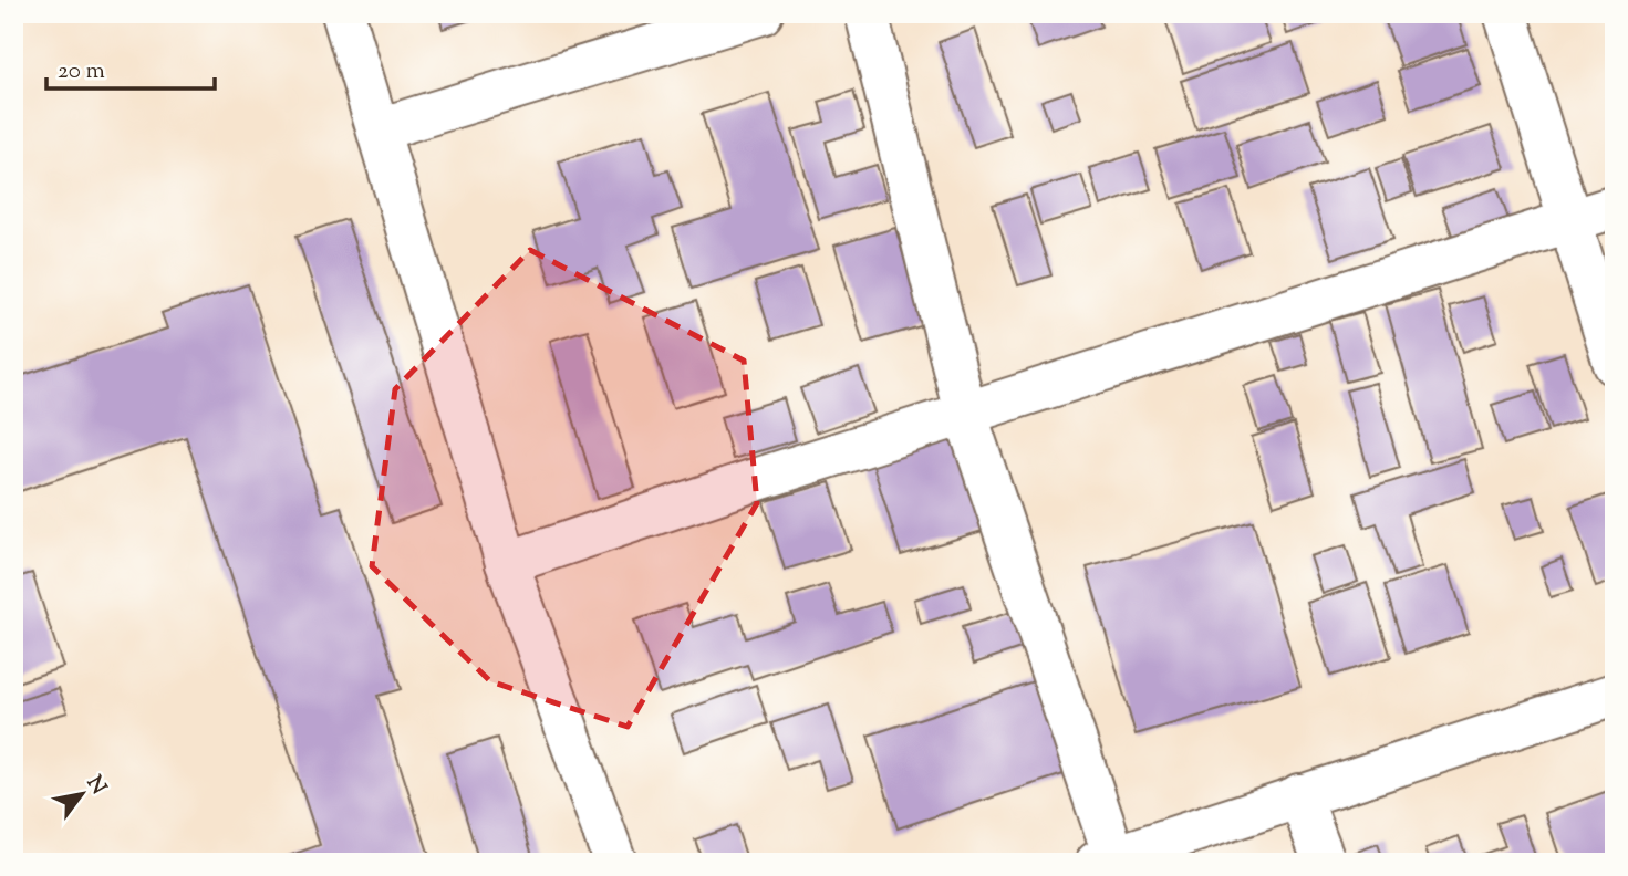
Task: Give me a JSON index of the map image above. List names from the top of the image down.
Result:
{
  "scale_bar": "20 m",
  "north": "top right"
}
